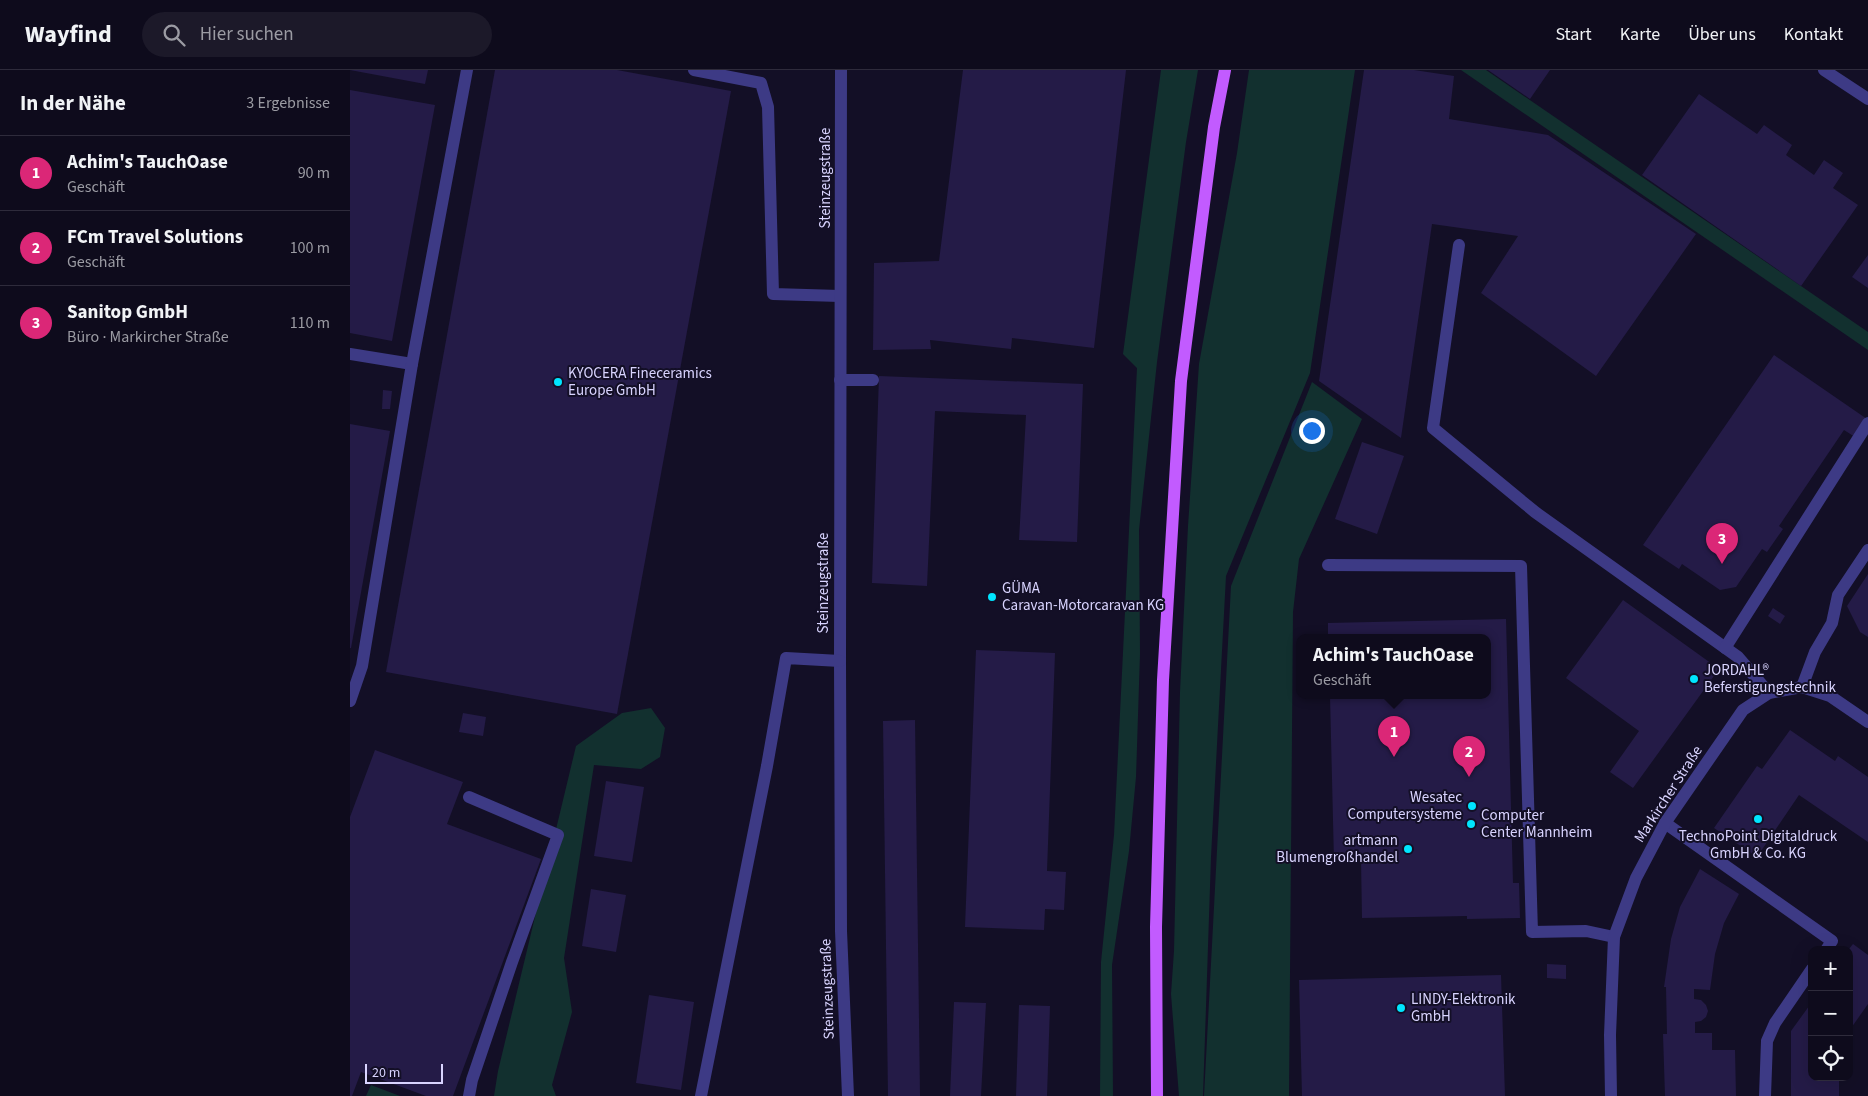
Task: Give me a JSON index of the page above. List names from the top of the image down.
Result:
{
  "streets": {
    "street": ["Steinzeugstraße", "Markircher Straße"]
  },
  "places": [
    "KYOCERA Fineceramics Europe GmbH",
    "GÜMA Caravan-Motorcaravan KG",
    "JORDAHL® Beferstigungstechnik",
    "Wesatec Computersysteme",
    "TechnoPoint Digitaldruck GmbH & Co. KG",
    "Computer Center Mannheim",
    "artmann Blumengroßhandel",
    "LINDY-Elektronik GmbH"
  ],
  "scale_bar": "20 m",
  "page": {
    "header": "Wayfind",
    "search": "Hier suchen",
    "nav": [
      "Start",
      "Karte",
      "Über uns",
      "Kontakt"
    ],
    "heading": ["In der Nähe", "3 Ergebnisse"],
    "list": [
      {
        "mark": "1",
        "name": "Achim's TauchOase",
        "note": "Geschäft",
        "value": "90 m"
      },
      {
        "mark": "2",
        "name": "FCm Travel Solutions",
        "note": "Geschäft",
        "value": "100 m"
      },
      {
        "mark": "3",
        "name": "Sanitop GmbH",
        "note": "Büro · Markircher Straße",
        "value": "110 m"
      }
    ],
    "pins": ["3", "1", "2"],
    "popup": ["Achim's TauchOase", "Geschäft"],
    "map_buttons": ["+", "−"],
    "scale": "20 m"
  }
}
